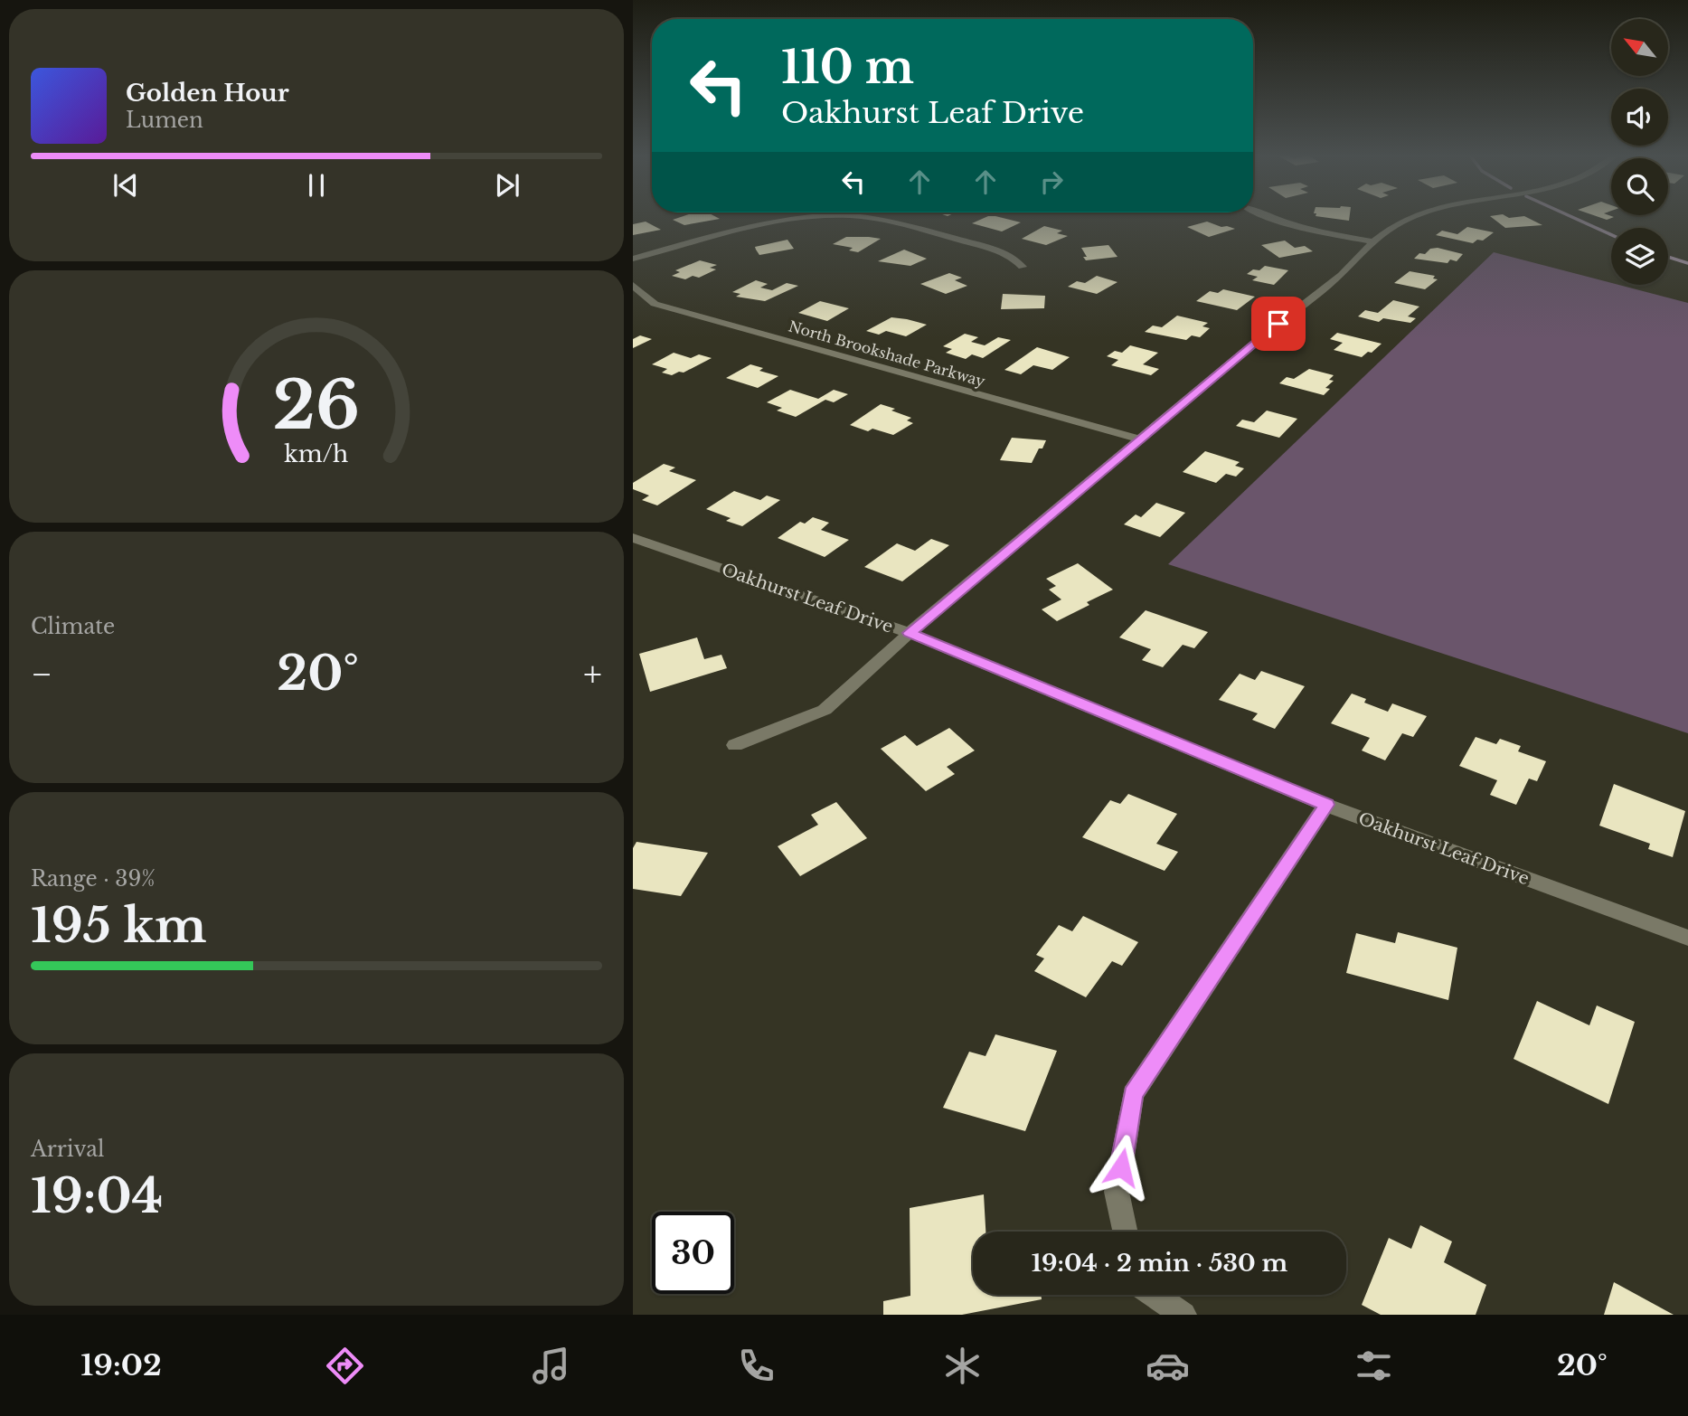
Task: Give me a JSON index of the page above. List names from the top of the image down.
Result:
{
  "streets": {
    "street": ["North Brookshade Parkway", "Oakhurst Leaf Drive"]
  },
  "north": "top left",
  "page": {
    "turn": ["110 m", "Oakhurst Leaf Drive"],
    "song": ["Golden Hour", "Lumen"],
    "tile": [
      "Climate",
      ["Range · 39%", "195 km"],
      ["Arrival", "19:04"]
    ],
    "heat": ["−", "20°", "+"],
    "limit": "30",
    "trip": "19:04 · 2 min · 530 m",
    "tabs": ["19:02", "20°"],
    "gauge": ["26", "km/h"]
  }
}
